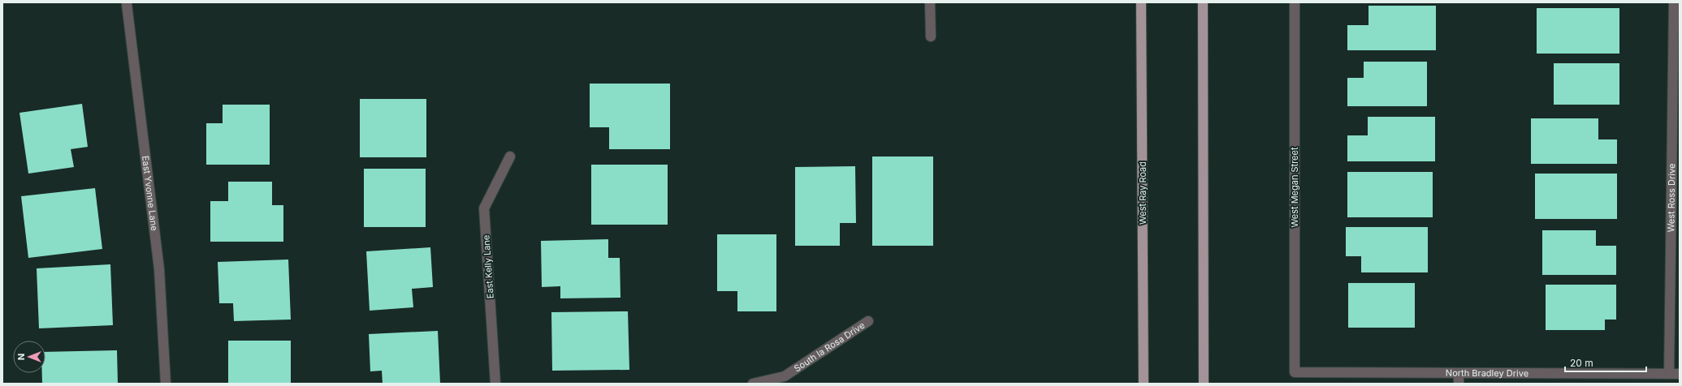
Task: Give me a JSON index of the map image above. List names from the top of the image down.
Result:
{
  "streets": {
    "main road": ["West Ray Road"],
    "street": [
      "West Megan Street",
      "East Yvonne Lane",
      "West Ross Drive",
      "East Kelly Lane",
      "South la Rosa Drive",
      "North Bradley Drive"
    ]
  },
  "crossings": [
    ["West Megan Street", "North Bradley Drive"],
    ["West Ross Drive", "North Bradley Drive"]
  ],
  "scale_bar": "20 m",
  "north": "left"
}
